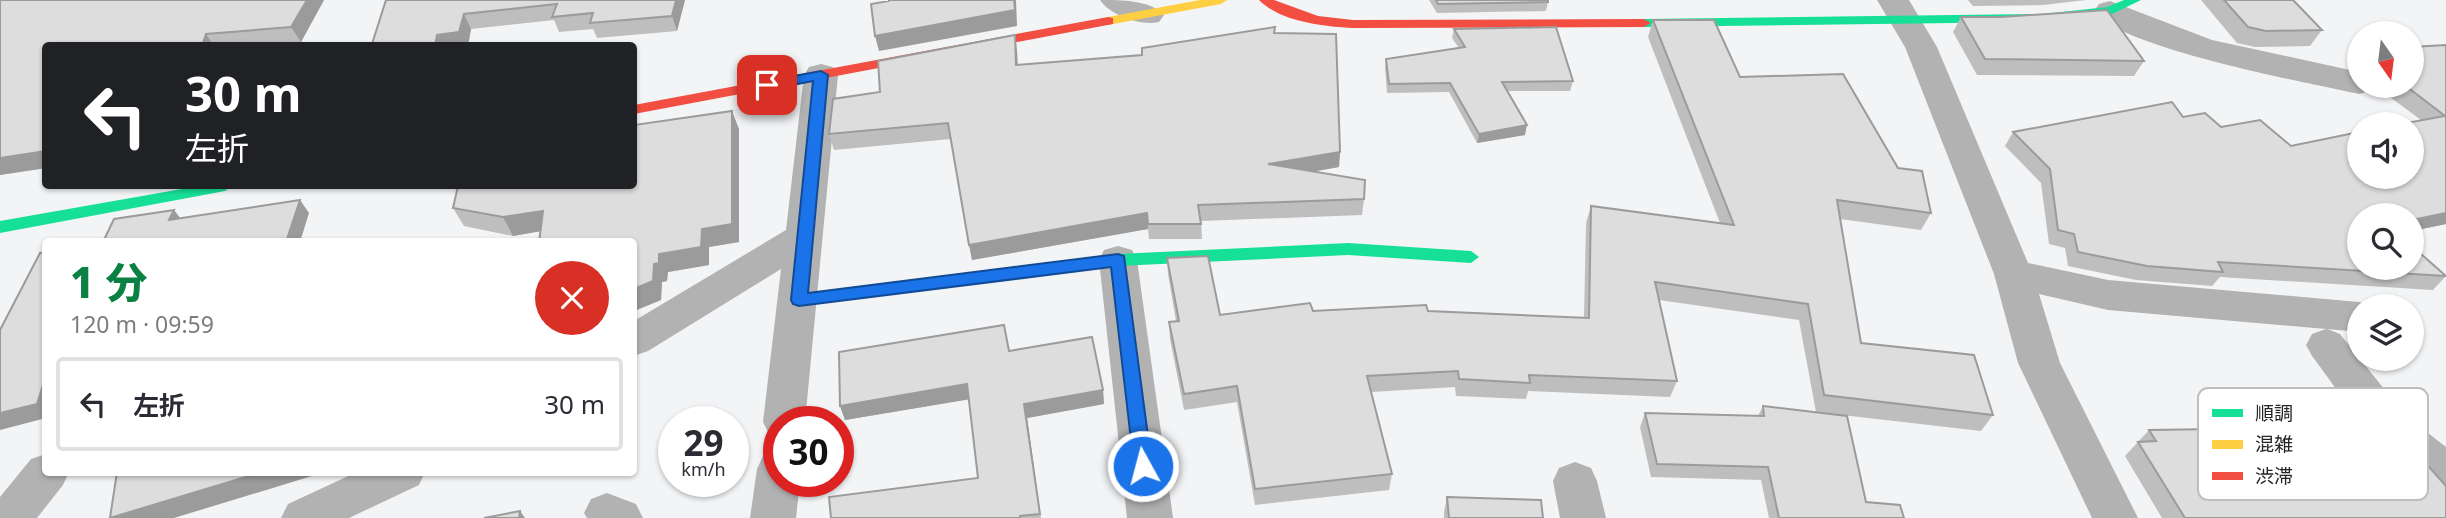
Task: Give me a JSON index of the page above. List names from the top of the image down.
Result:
{
  "legend": ["順調", "混雑", "渋滞"],
  "north": "bottom",
  "page": {
    "turn": ["30 m", "左折"],
    "heading": ["1 分", "120 m · 09:59"],
    "list": [
      {
        "name": "左折",
        "value": "30 m"
      }
    ],
    "speed": "29 km/h",
    "limit": "30"
  }
}
